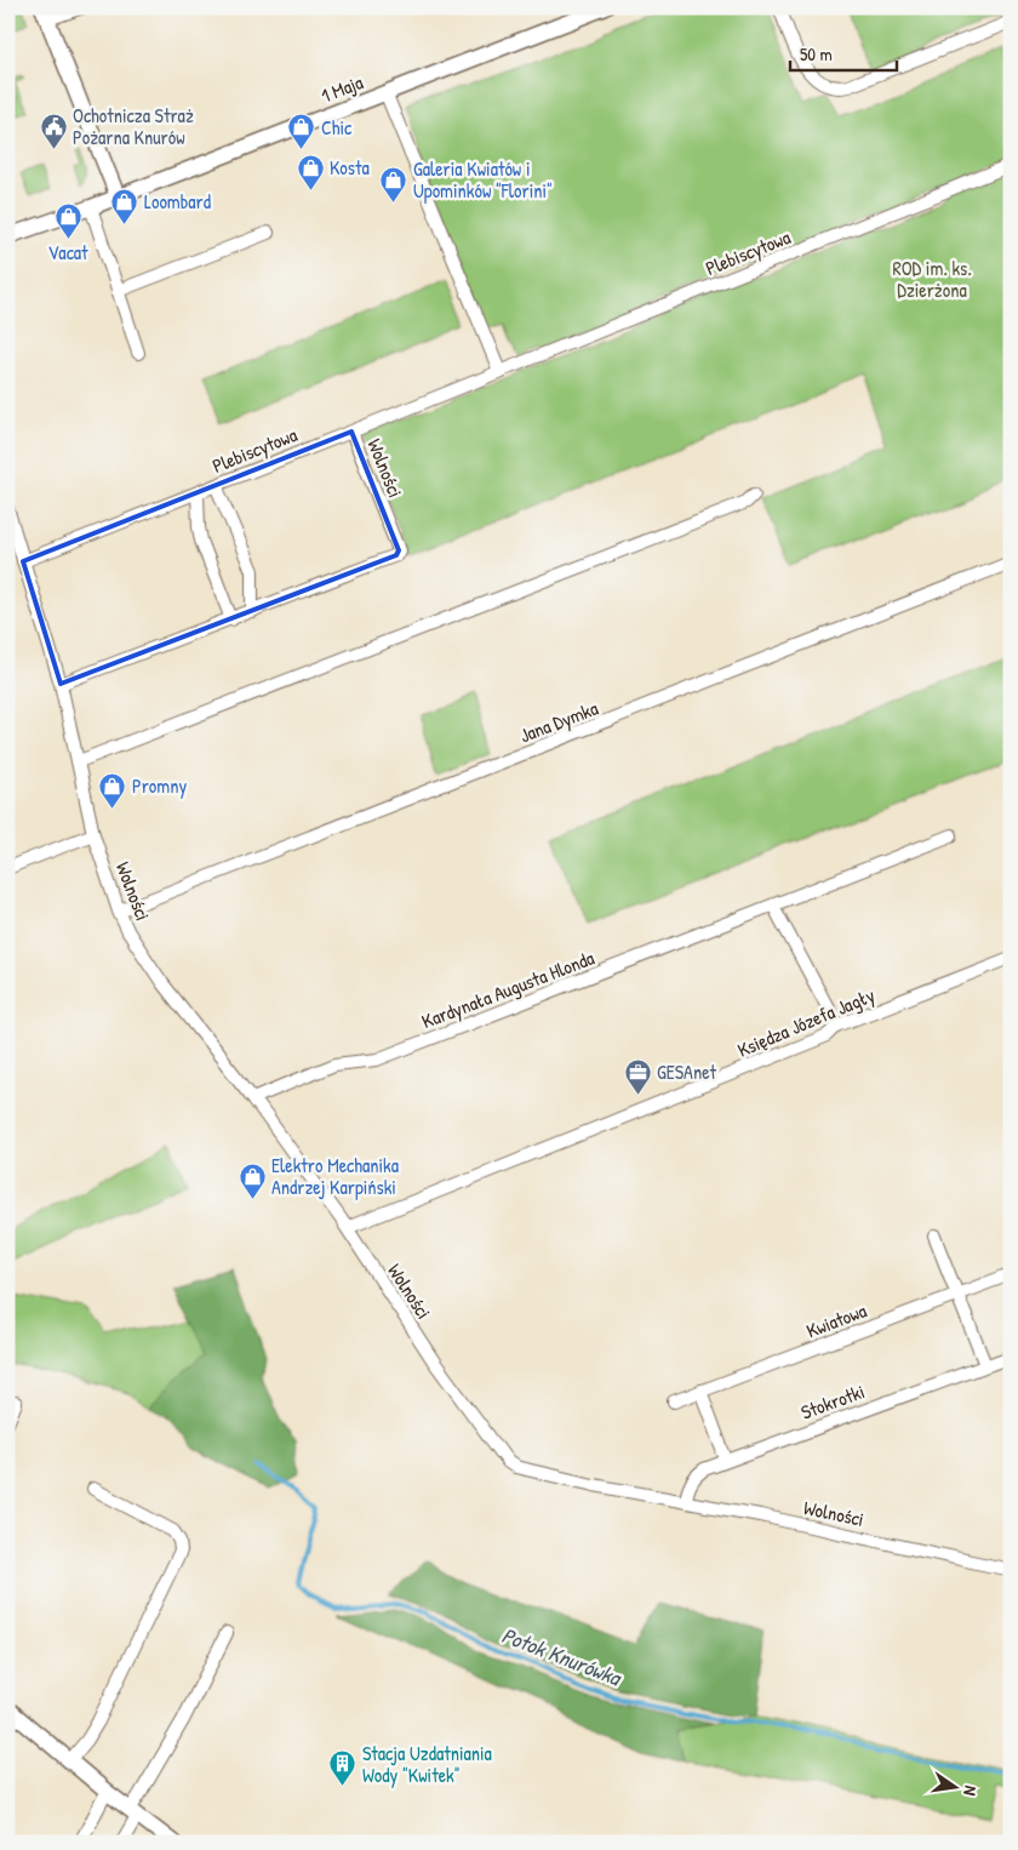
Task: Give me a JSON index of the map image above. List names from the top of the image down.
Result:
{
  "streets": {
    "street": [
      "1 Maja",
      "Plebiscytowa",
      "Wolności",
      "Jana Dymka",
      "Kardynała Augusta Hlonda",
      "Księdza Józefa Jagły",
      "Kwiatowa",
      "Stokrotki"
    ]
  },
  "crossings": [
    ["Plebiscytowa", "Wolności"],
    ["Wolności", "Jana Dymka"],
    ["Wolności", "Kardynała Augusta Hlonda"],
    ["Wolności", "Księdza Józefa Jagły"],
    ["Wolności", "Stokrotki"]
  ],
  "water": ["Potok Knurówka"],
  "parks": ["ROD im. ks. Dzierżona"],
  "places": {
    "public building": ["Ochotnicza Straż Pożarna Knurów"],
    "shop": [
      "Chic",
      "Kosta",
      "Galeria Kwiatów i Upominków \"Florini\"",
      "Loombard",
      "Vacat",
      "Promny",
      "Elektro Mechanika Andrzej Karpiński"
    ],
    "office": ["GESAnet"],
    "building": ["Stacja Uzdatniania Wody \"Kwitek\""]
  },
  "scale_bar": "50 m",
  "north": "right"
}
